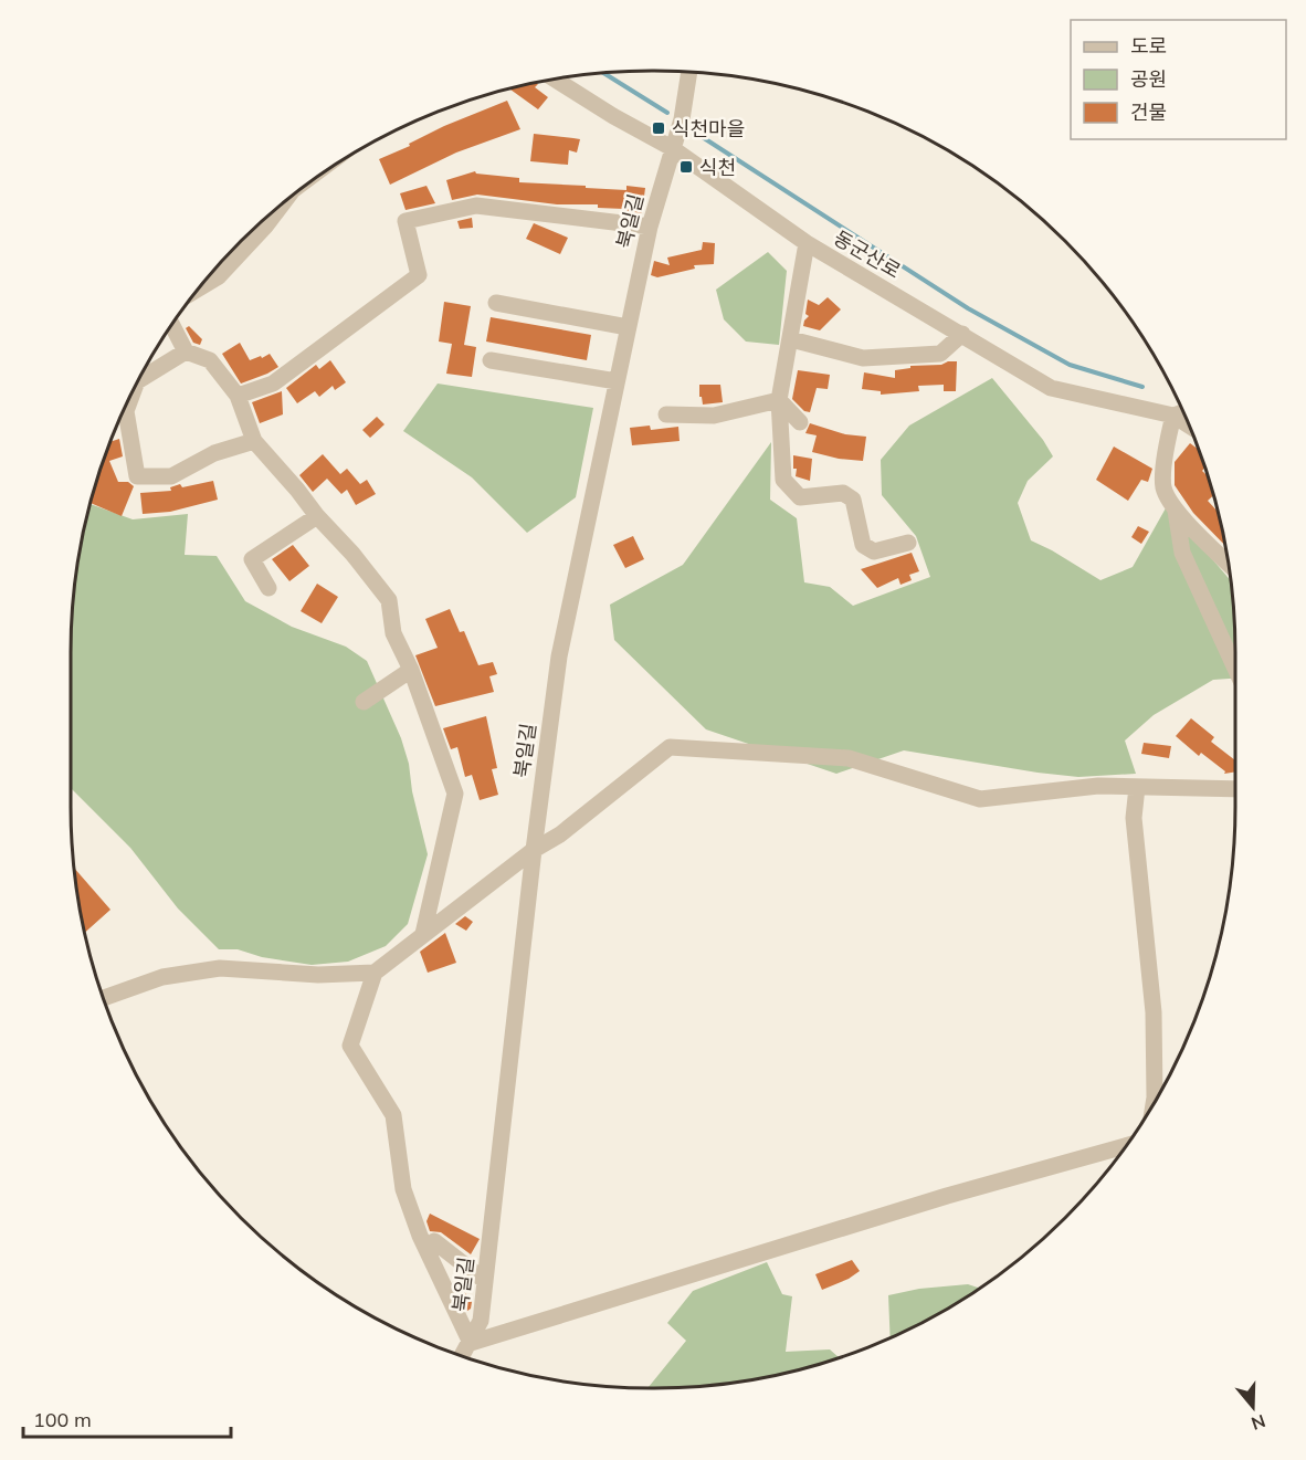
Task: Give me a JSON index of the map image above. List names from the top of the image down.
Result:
{
  "streets": {
    "street": ["북일길", "동군산로"]
  },
  "crossings": [
    ["북일길", "동군산로"]
  ],
  "places": {
    "transit": ["식천마을", "식천"]
  },
  "legend": ["도로", "공원", "건물"],
  "scale_bar": "100 m",
  "north": "bottom"
}
